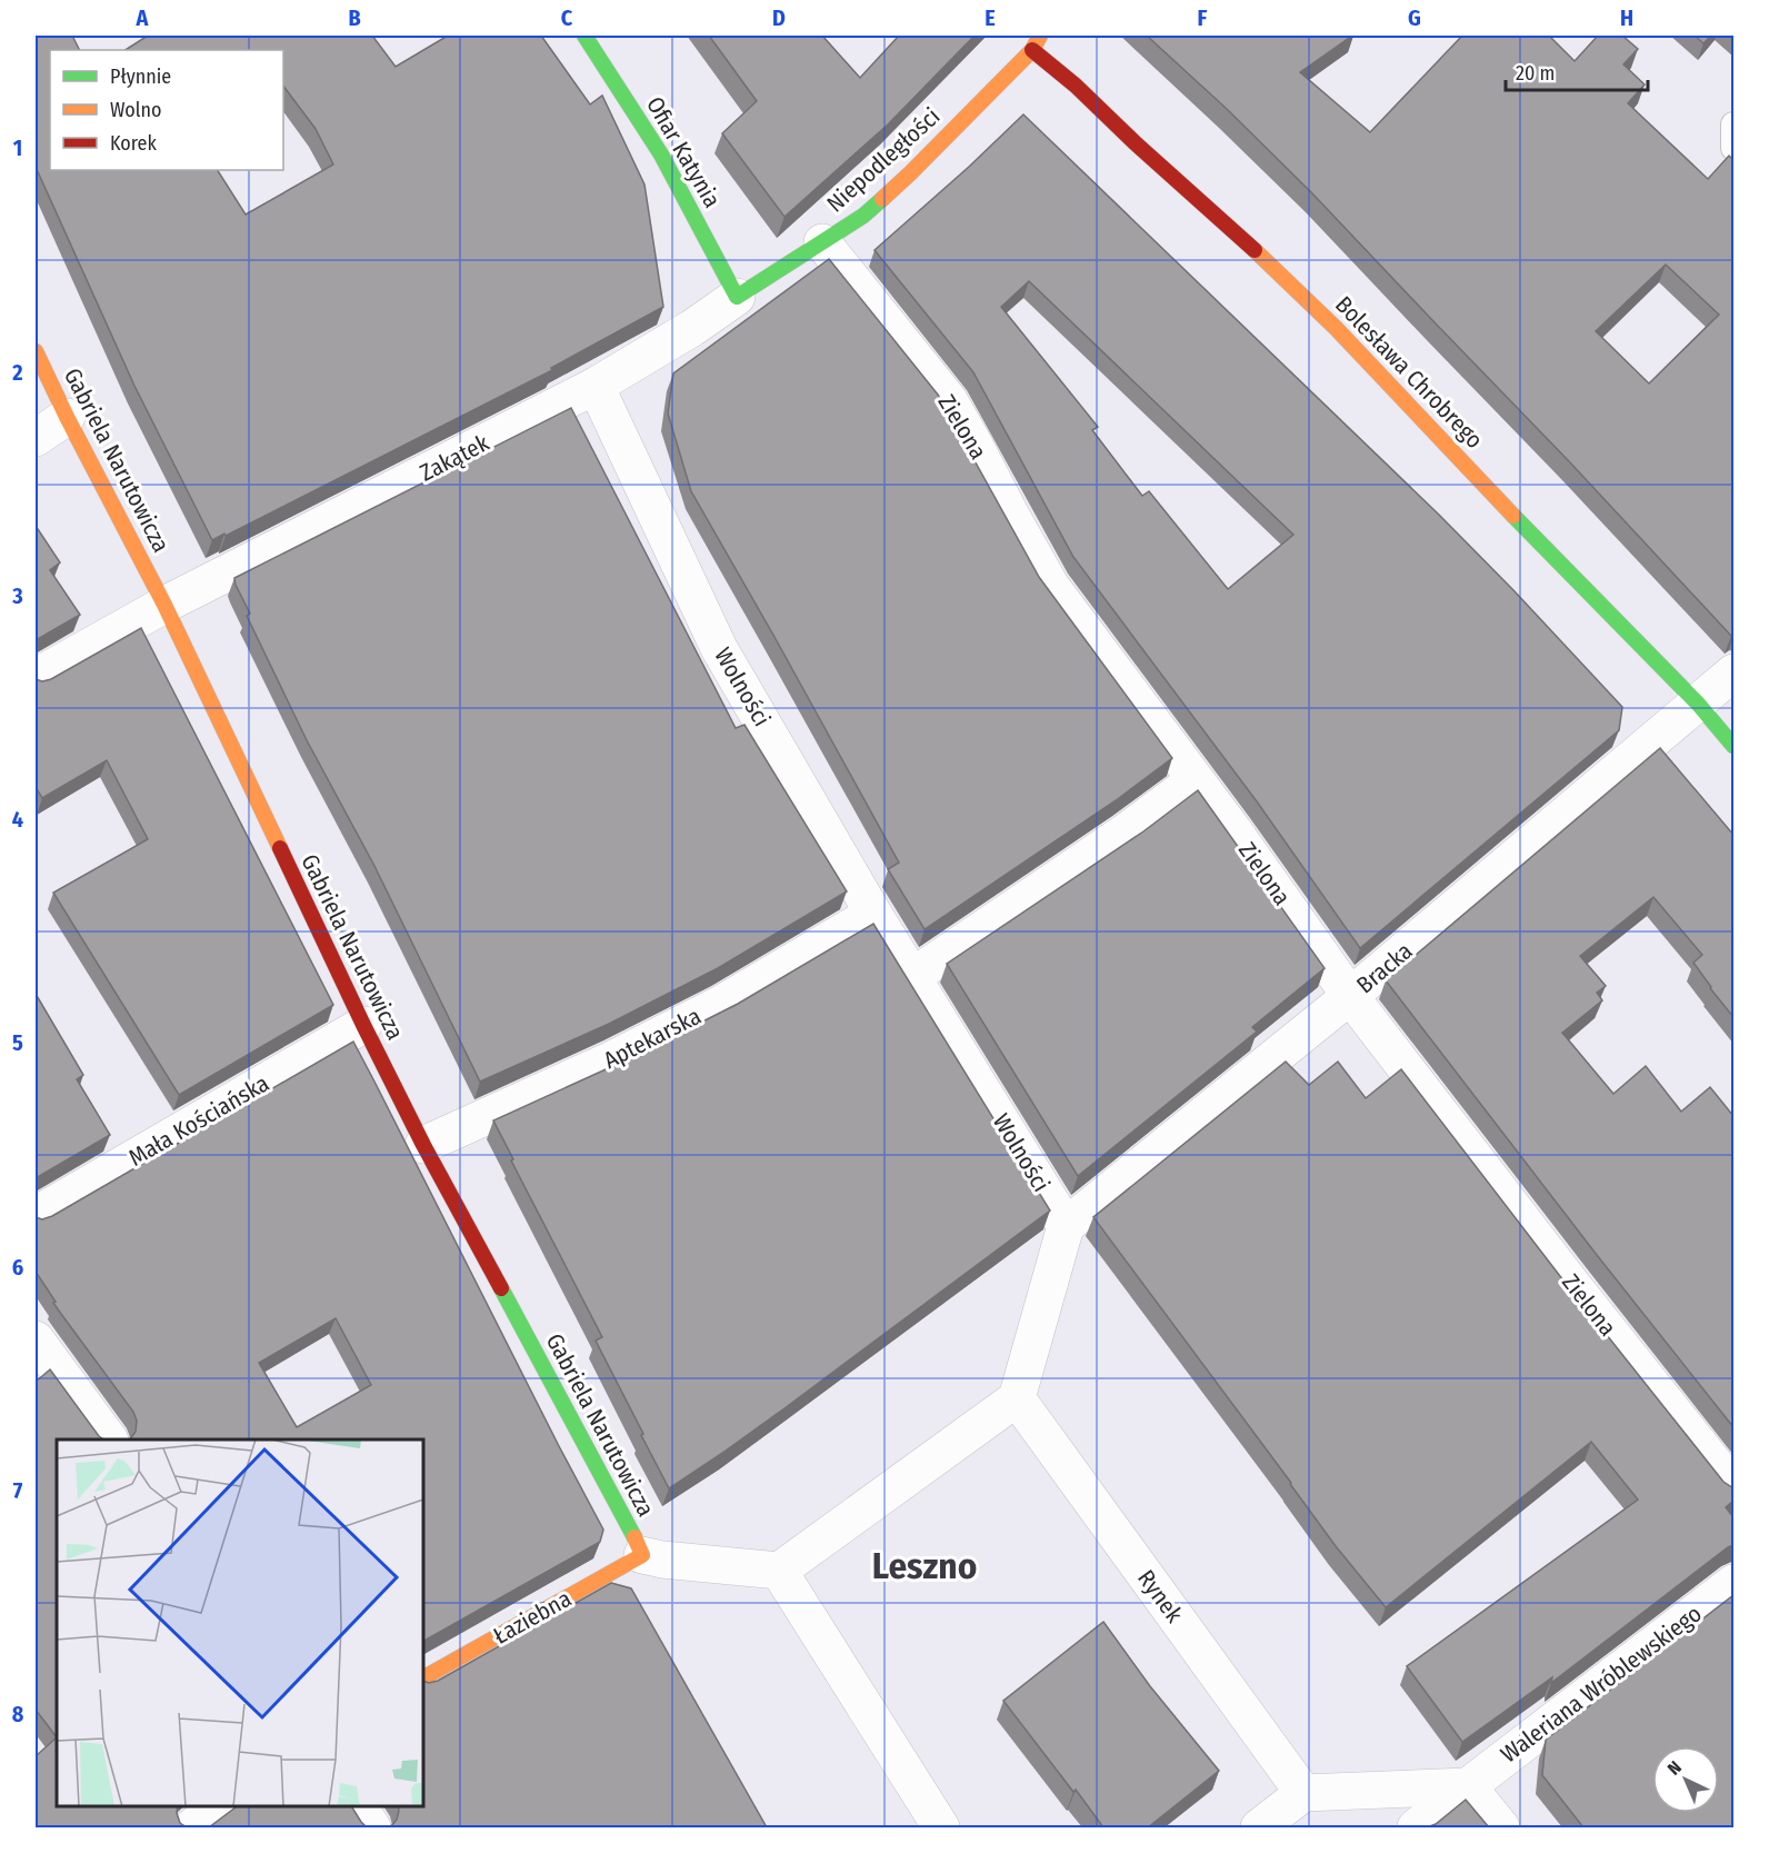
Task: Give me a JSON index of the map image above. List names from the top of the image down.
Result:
{
  "streets": {
    "street": [
      "Ofiar Katynia",
      "Niepodległości",
      "Bolesława Chrobrego",
      "Zielona",
      "Zakątek",
      "Gabriela Narutowicza",
      "Wolności",
      "Bracka",
      "Aptekarska",
      "Mała Kościańska",
      "Rynek",
      "Łaziebna",
      "Waleriana Wróblewskiego"
    ]
  },
  "crossings": [
    ["Ofiar Katynia", "Niepodległości"],
    ["Ofiar Katynia", "Zakątek"],
    ["Niepodległości", "Bolesława Chrobrego"],
    ["Niepodległości", "Zielona"],
    ["Niepodległości", "Zakątek"],
    ["Bolesława Chrobrego", "Bracka"],
    ["Zielona", "Bracka"],
    ["Zakątek", "Gabriela Narutowicza"],
    ["Zakątek", "Wolności"],
    ["Gabriela Narutowicza", "Aptekarska"],
    ["Gabriela Narutowicza", "Mała Kościańska"],
    ["Gabriela Narutowicza", "Łaziebna"],
    ["Wolności", "Bracka"],
    ["Wolności", "Aptekarska"]
  ],
  "districts": ["Leszno"],
  "legend": ["Płynnie", "Wolno", "Korek"],
  "scale_bar": "20 m",
  "north": "top left",
  "grid": {
    "columns": [
      "A",
      "B",
      "C",
      "D",
      "E",
      "F",
      "G",
      "H"
    ],
    "rows": [
      "1",
      "2",
      "3",
      "4",
      "5",
      "6",
      "7",
      "8"
    ]
  }
}
